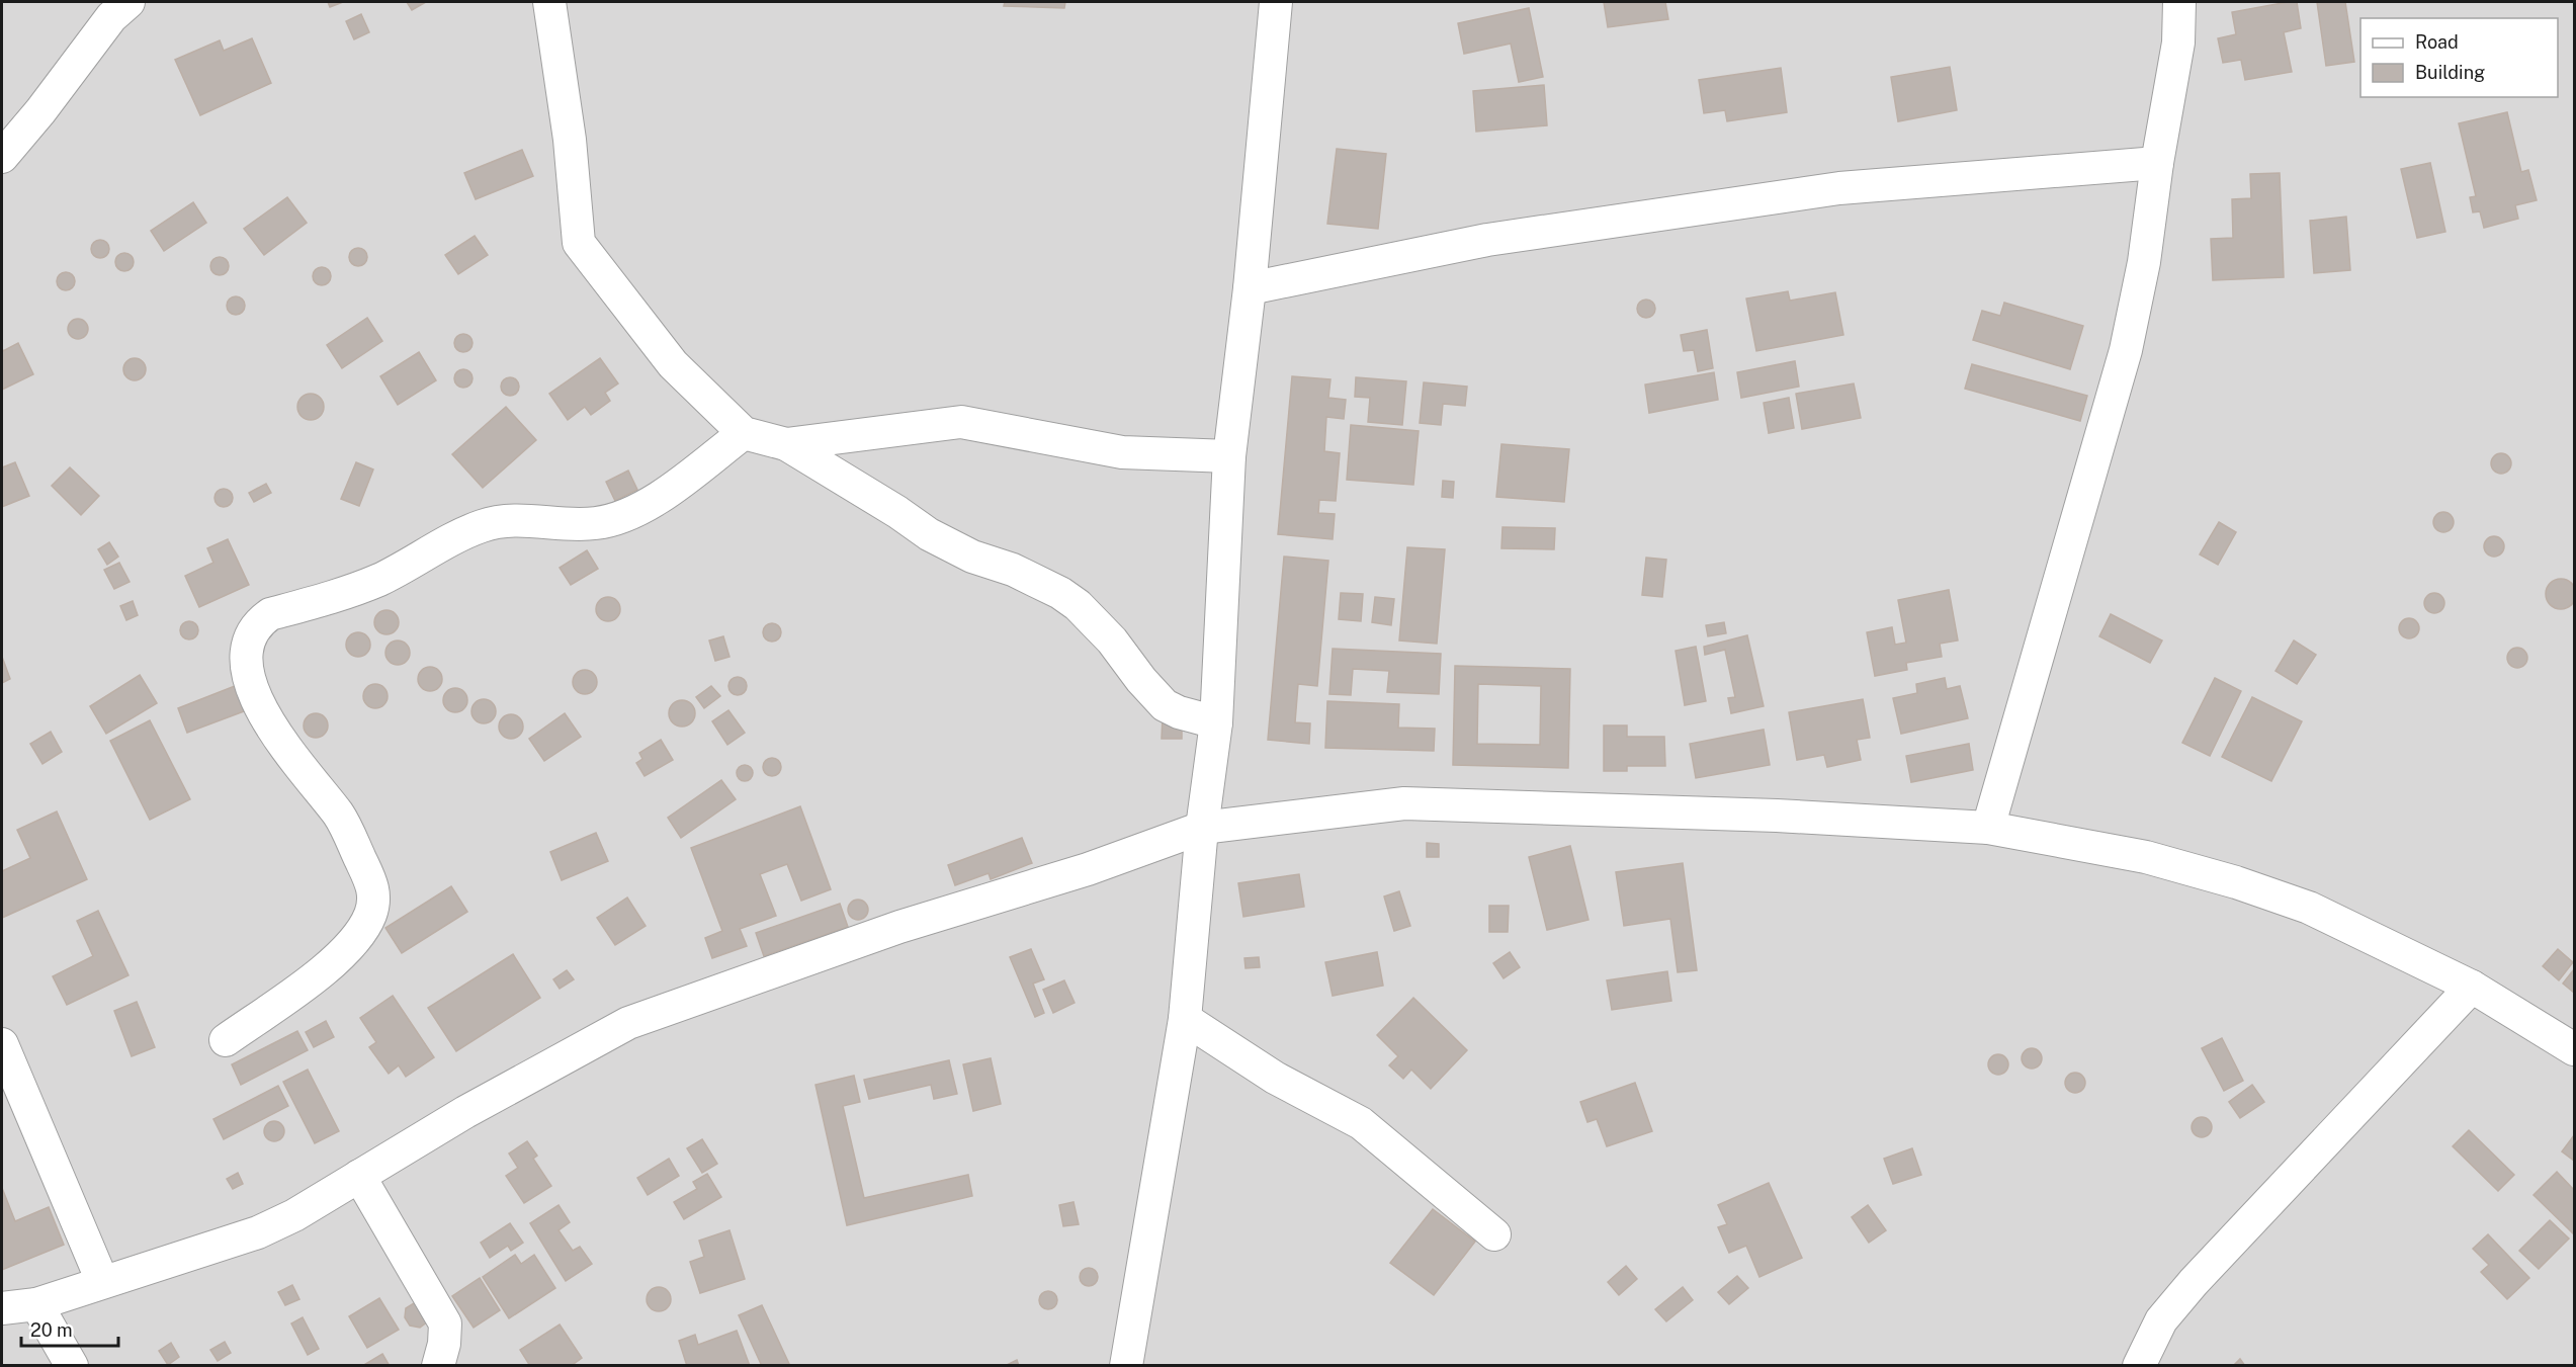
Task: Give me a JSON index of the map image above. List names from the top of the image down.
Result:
{
  "legend": ["Road", "Building"],
  "scale_bar": "20 m"
}
